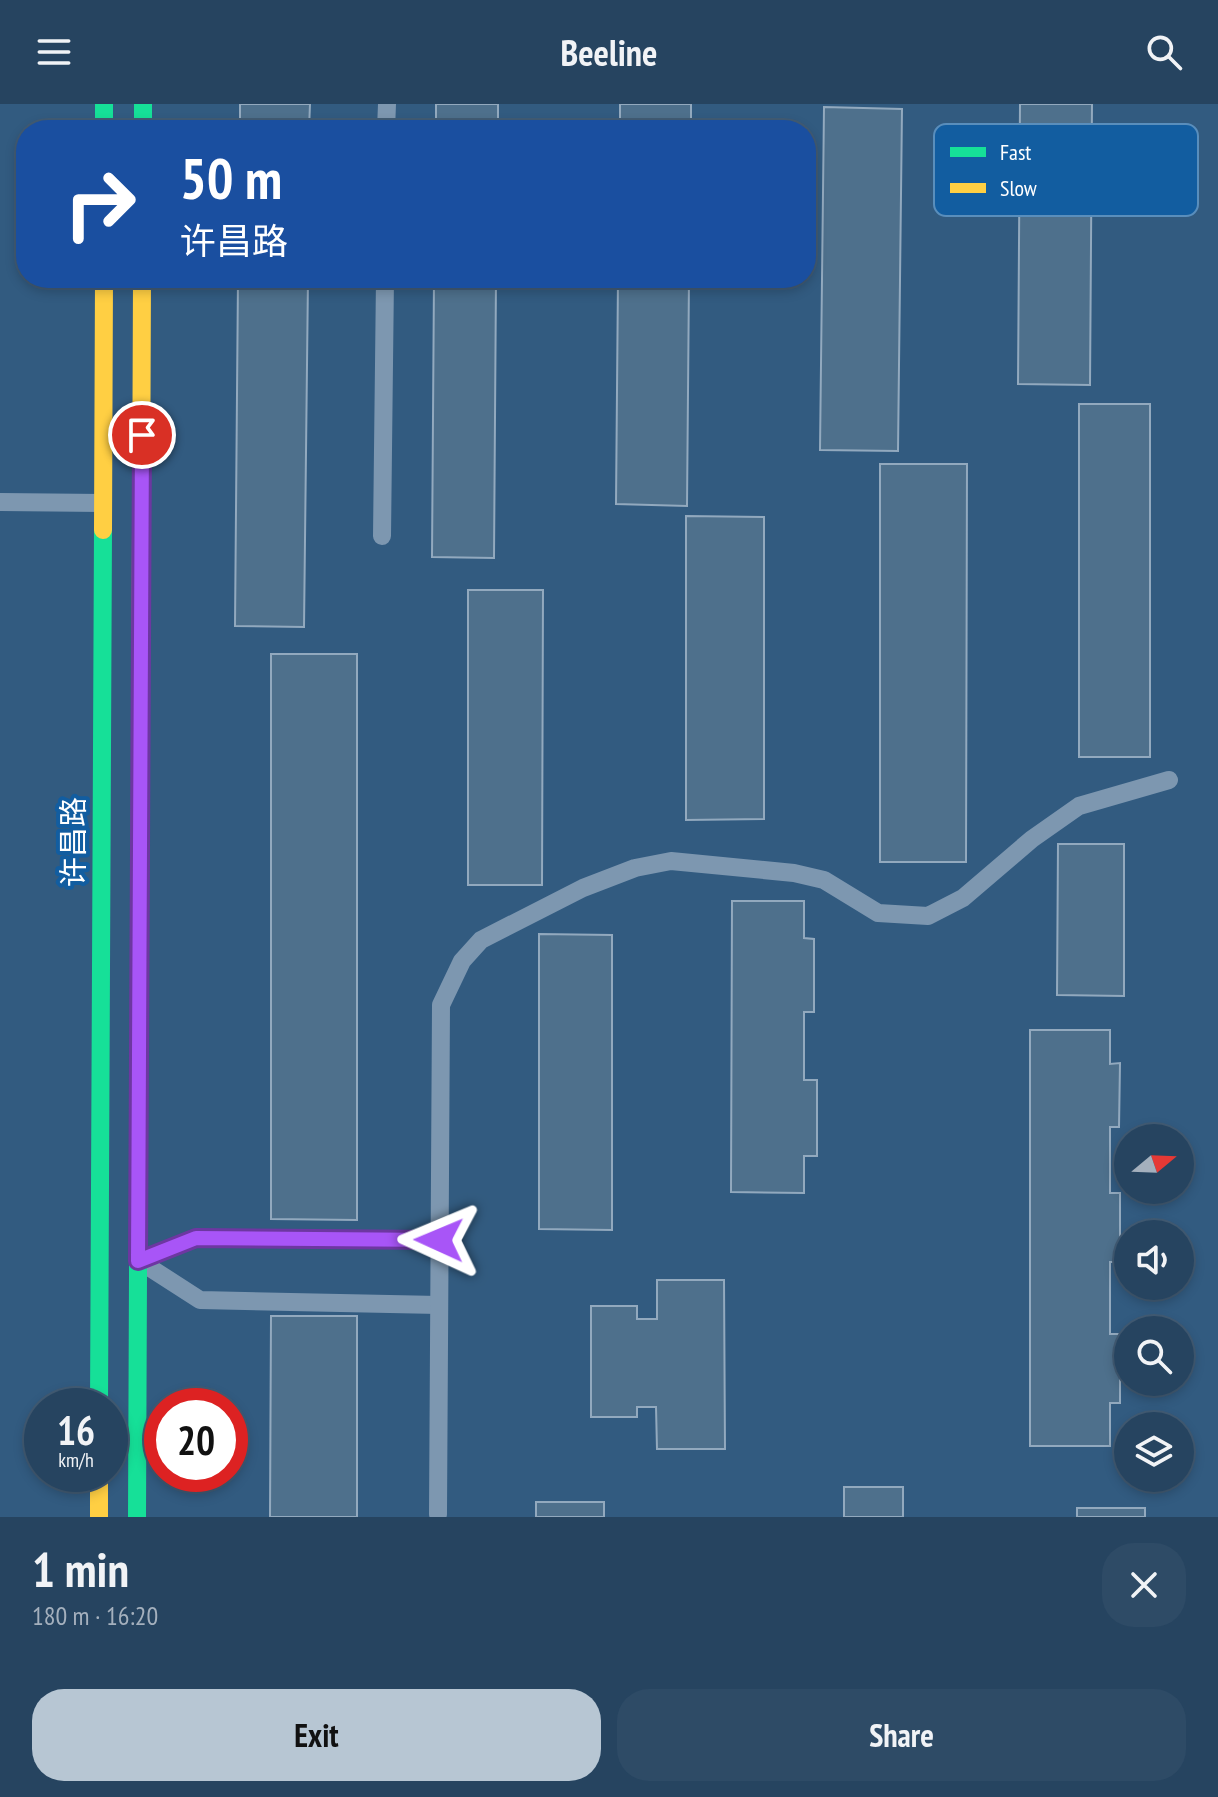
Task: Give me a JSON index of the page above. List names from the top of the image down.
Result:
{
  "streets": {
    "street": ["许昌路"]
  },
  "legend": ["Fast", "Slow"],
  "north": "right",
  "page": {
    "header": "Beeline",
    "turn": ["50 m", "许昌路"],
    "speed": "16 km/h",
    "limit": "20",
    "heading": ["1 min", "180 m · 16:20"],
    "buttons": ["Exit", "Share"]
  }
}
